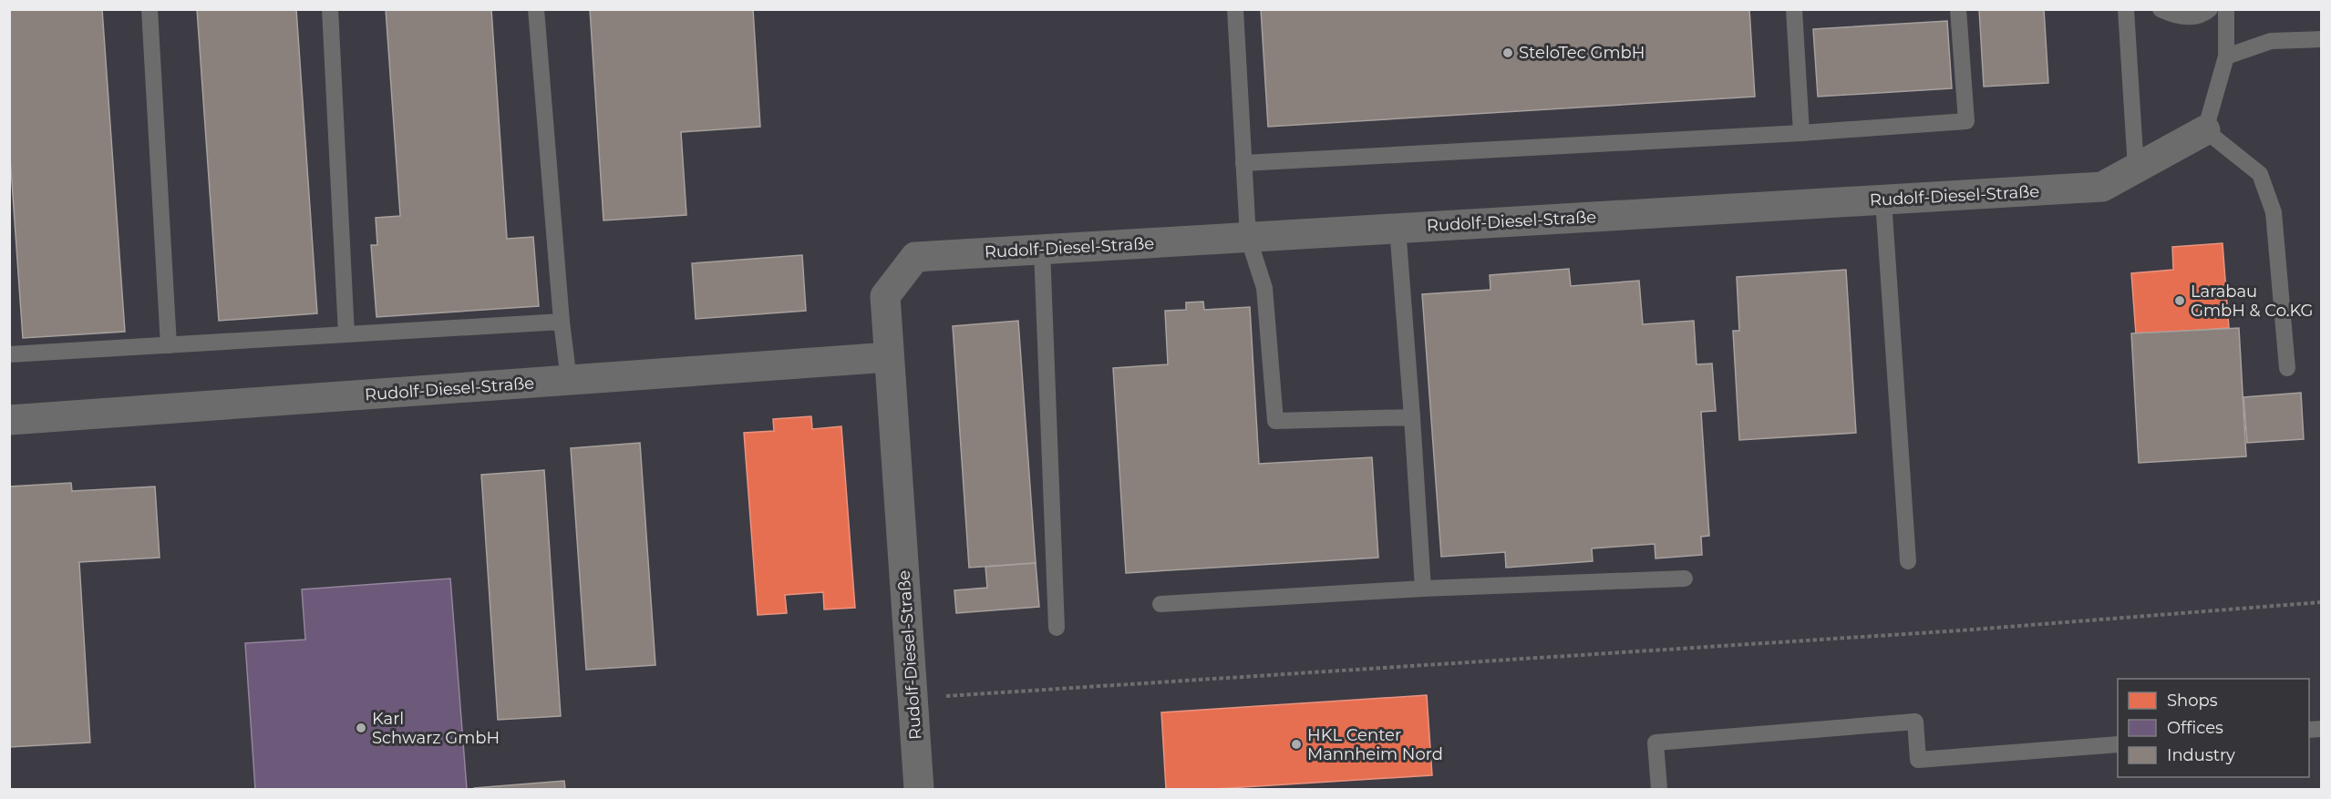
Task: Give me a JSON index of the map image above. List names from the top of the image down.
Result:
{
  "streets": {
    "street": ["Rudolf-Diesel-Straße"]
  },
  "places": [
    "SteloTec GmbH",
    "Larabau GmbH & Co.KG",
    "Karl Schwarz GmbH",
    "HKL Center Mannheim Nord"
  ],
  "legend": ["Shops", "Offices", "Industry"]
}
